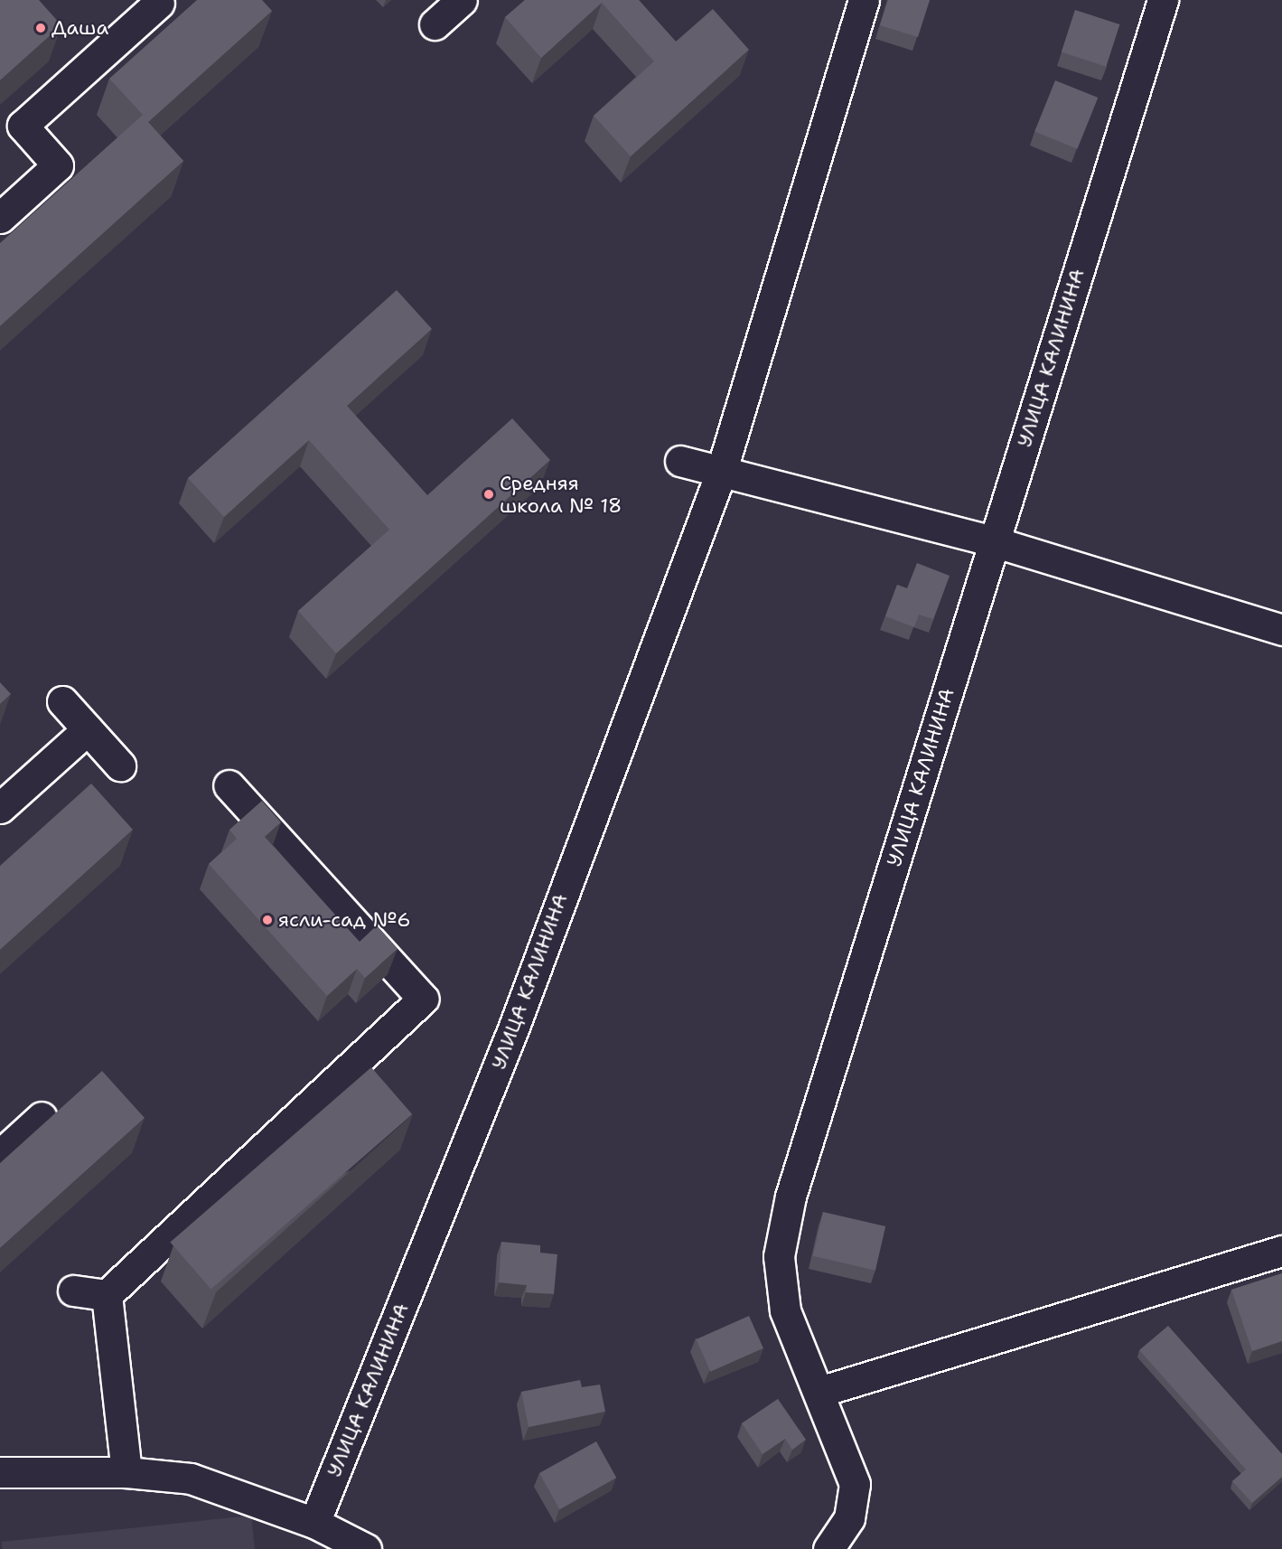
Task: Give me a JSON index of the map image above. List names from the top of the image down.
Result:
{
  "streets": {
    "street": ["УЛИЦА КАЛИНИНА"]
  },
  "places": ["Даша", "Средняя школа № 18", "ясли-сад №6"]
}
